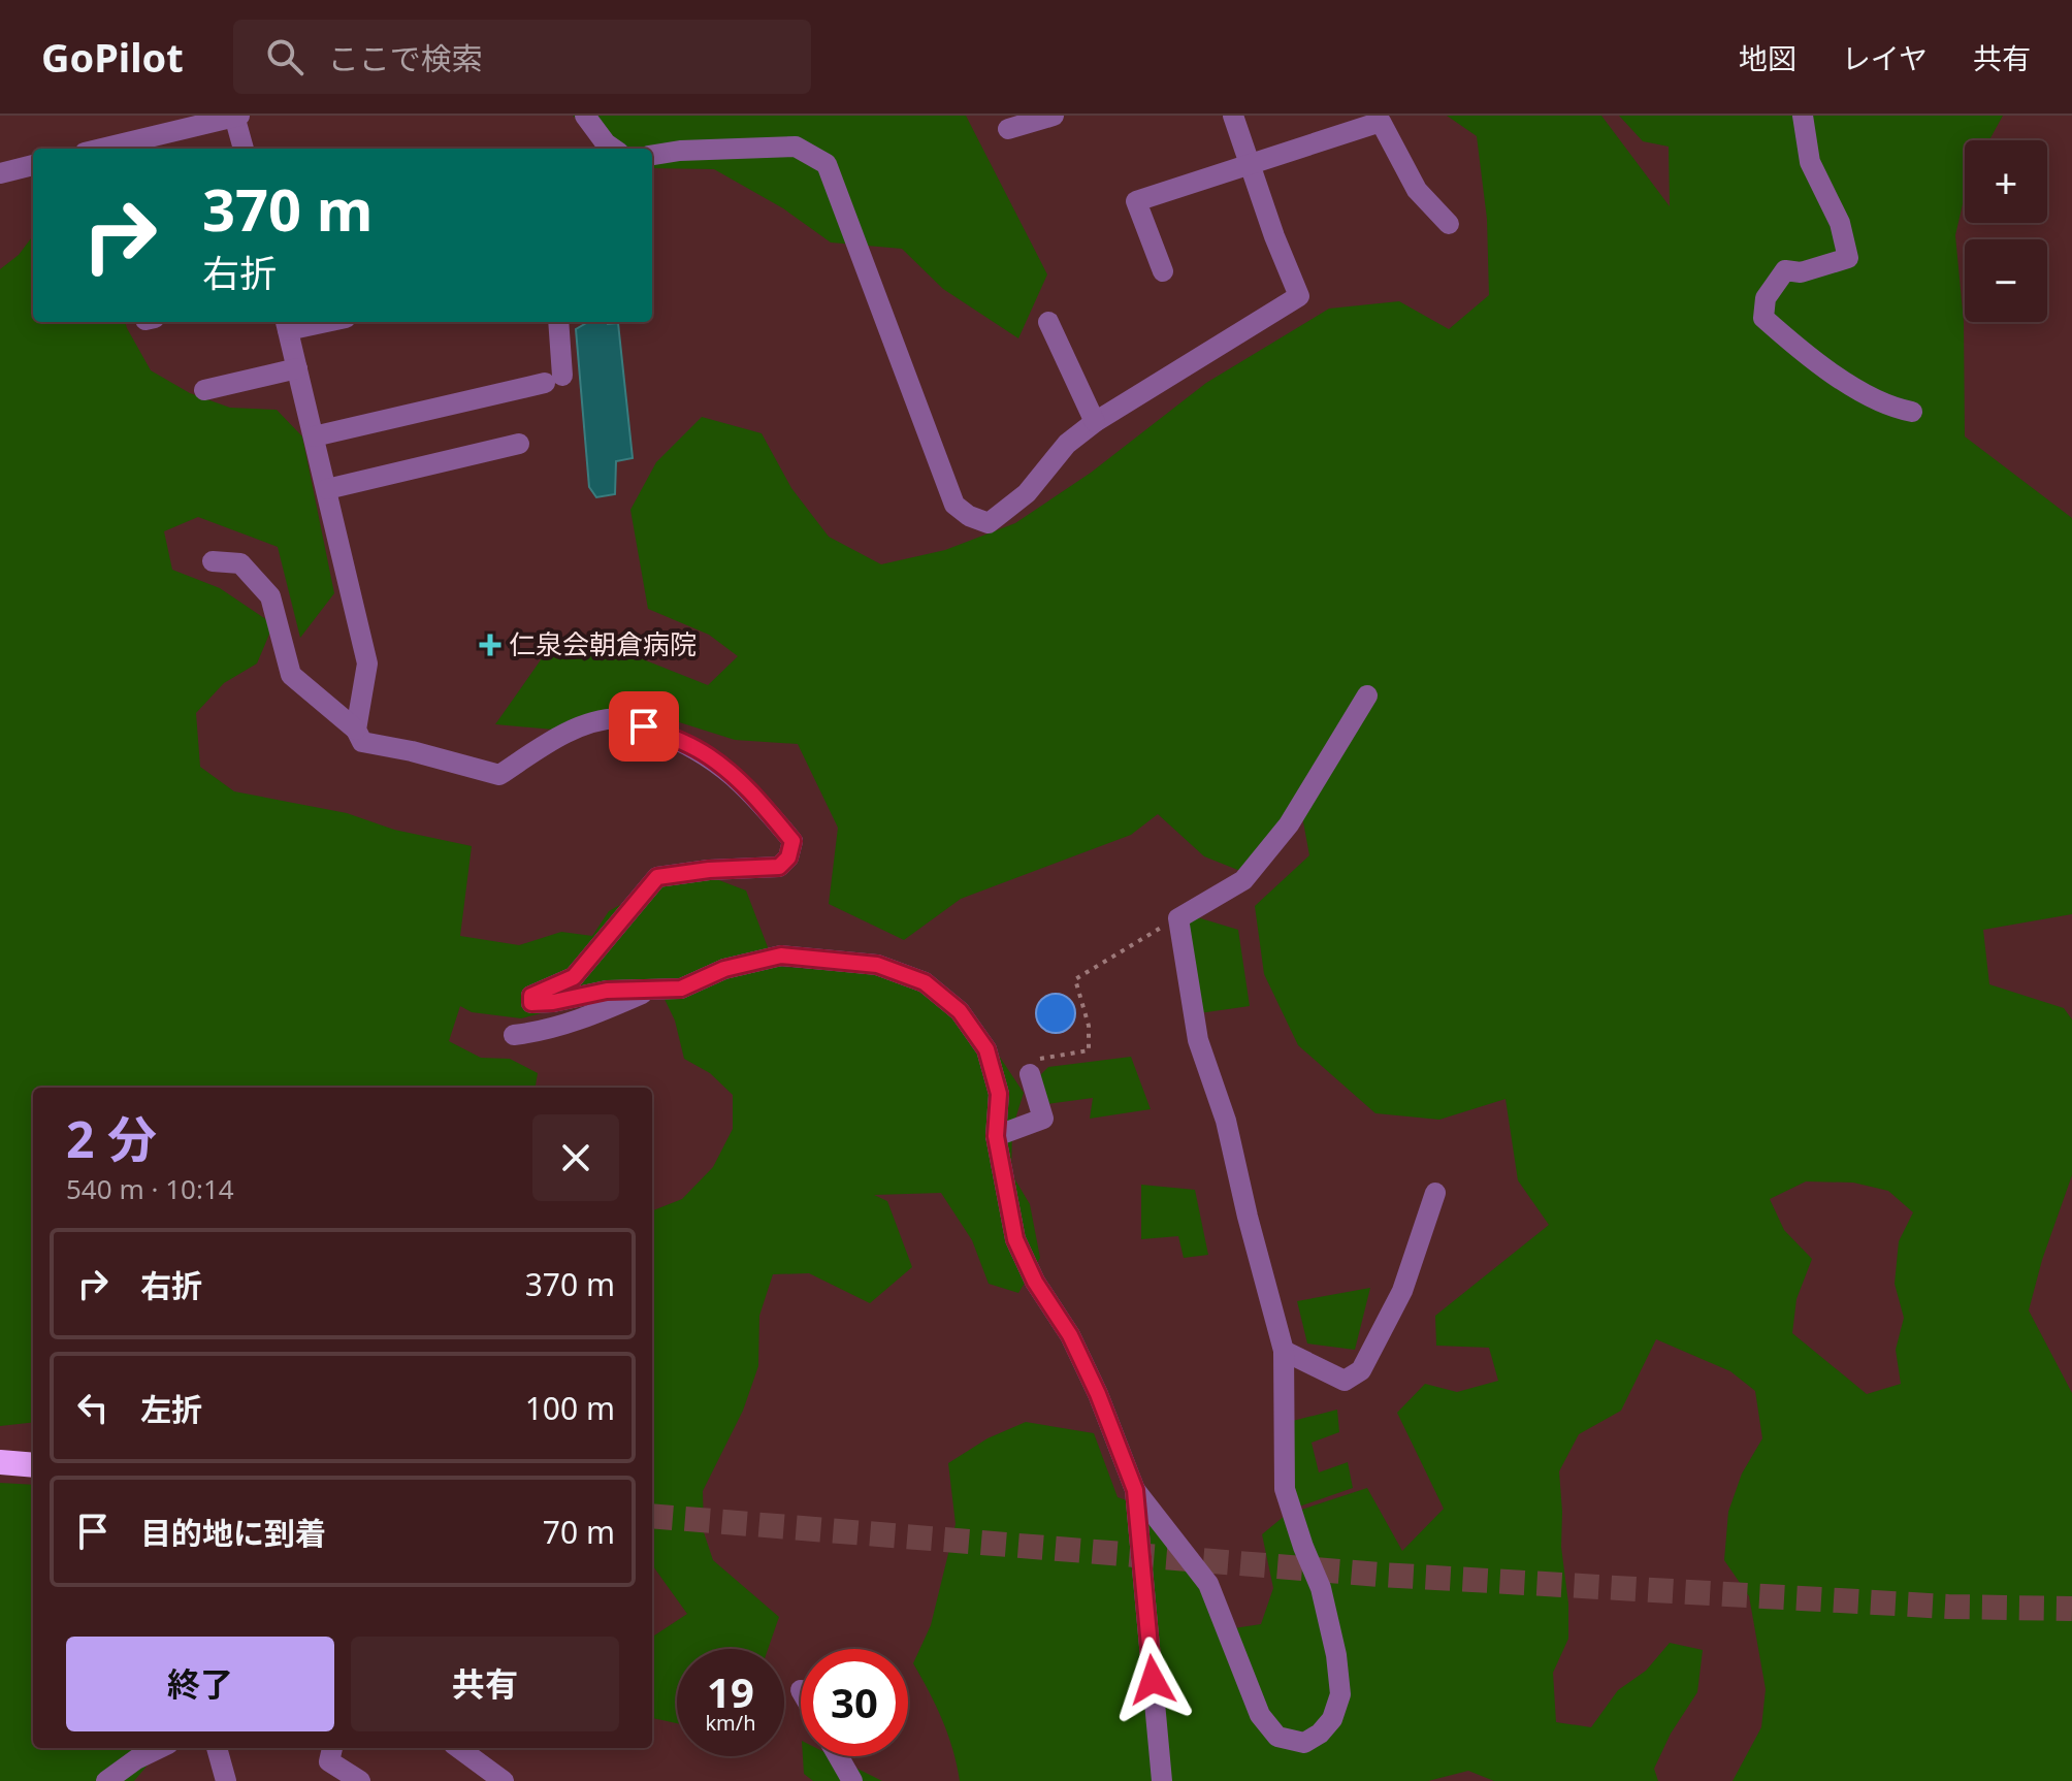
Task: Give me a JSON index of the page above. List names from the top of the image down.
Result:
{
  "places": {
    "health": ["仁泉会朝倉病院"]
  },
  "page": {
    "header": "GoPilot",
    "search": "ここで検索",
    "nav": ["地図", "レイヤ", "共有"],
    "map_buttons": ["+", "−"],
    "turn": ["370 m", "右折"],
    "heading": ["2 分", "540 m · 10:14"],
    "list": [
      {
        "name": "右折",
        "value": "370 m"
      },
      {
        "name": "左折",
        "value": "100 m"
      },
      {
        "name": "目的地に到着",
        "value": "70 m"
      }
    ],
    "buttons": ["終了", "共有"],
    "speed": "19 km/h",
    "limit": "30"
  }
}
